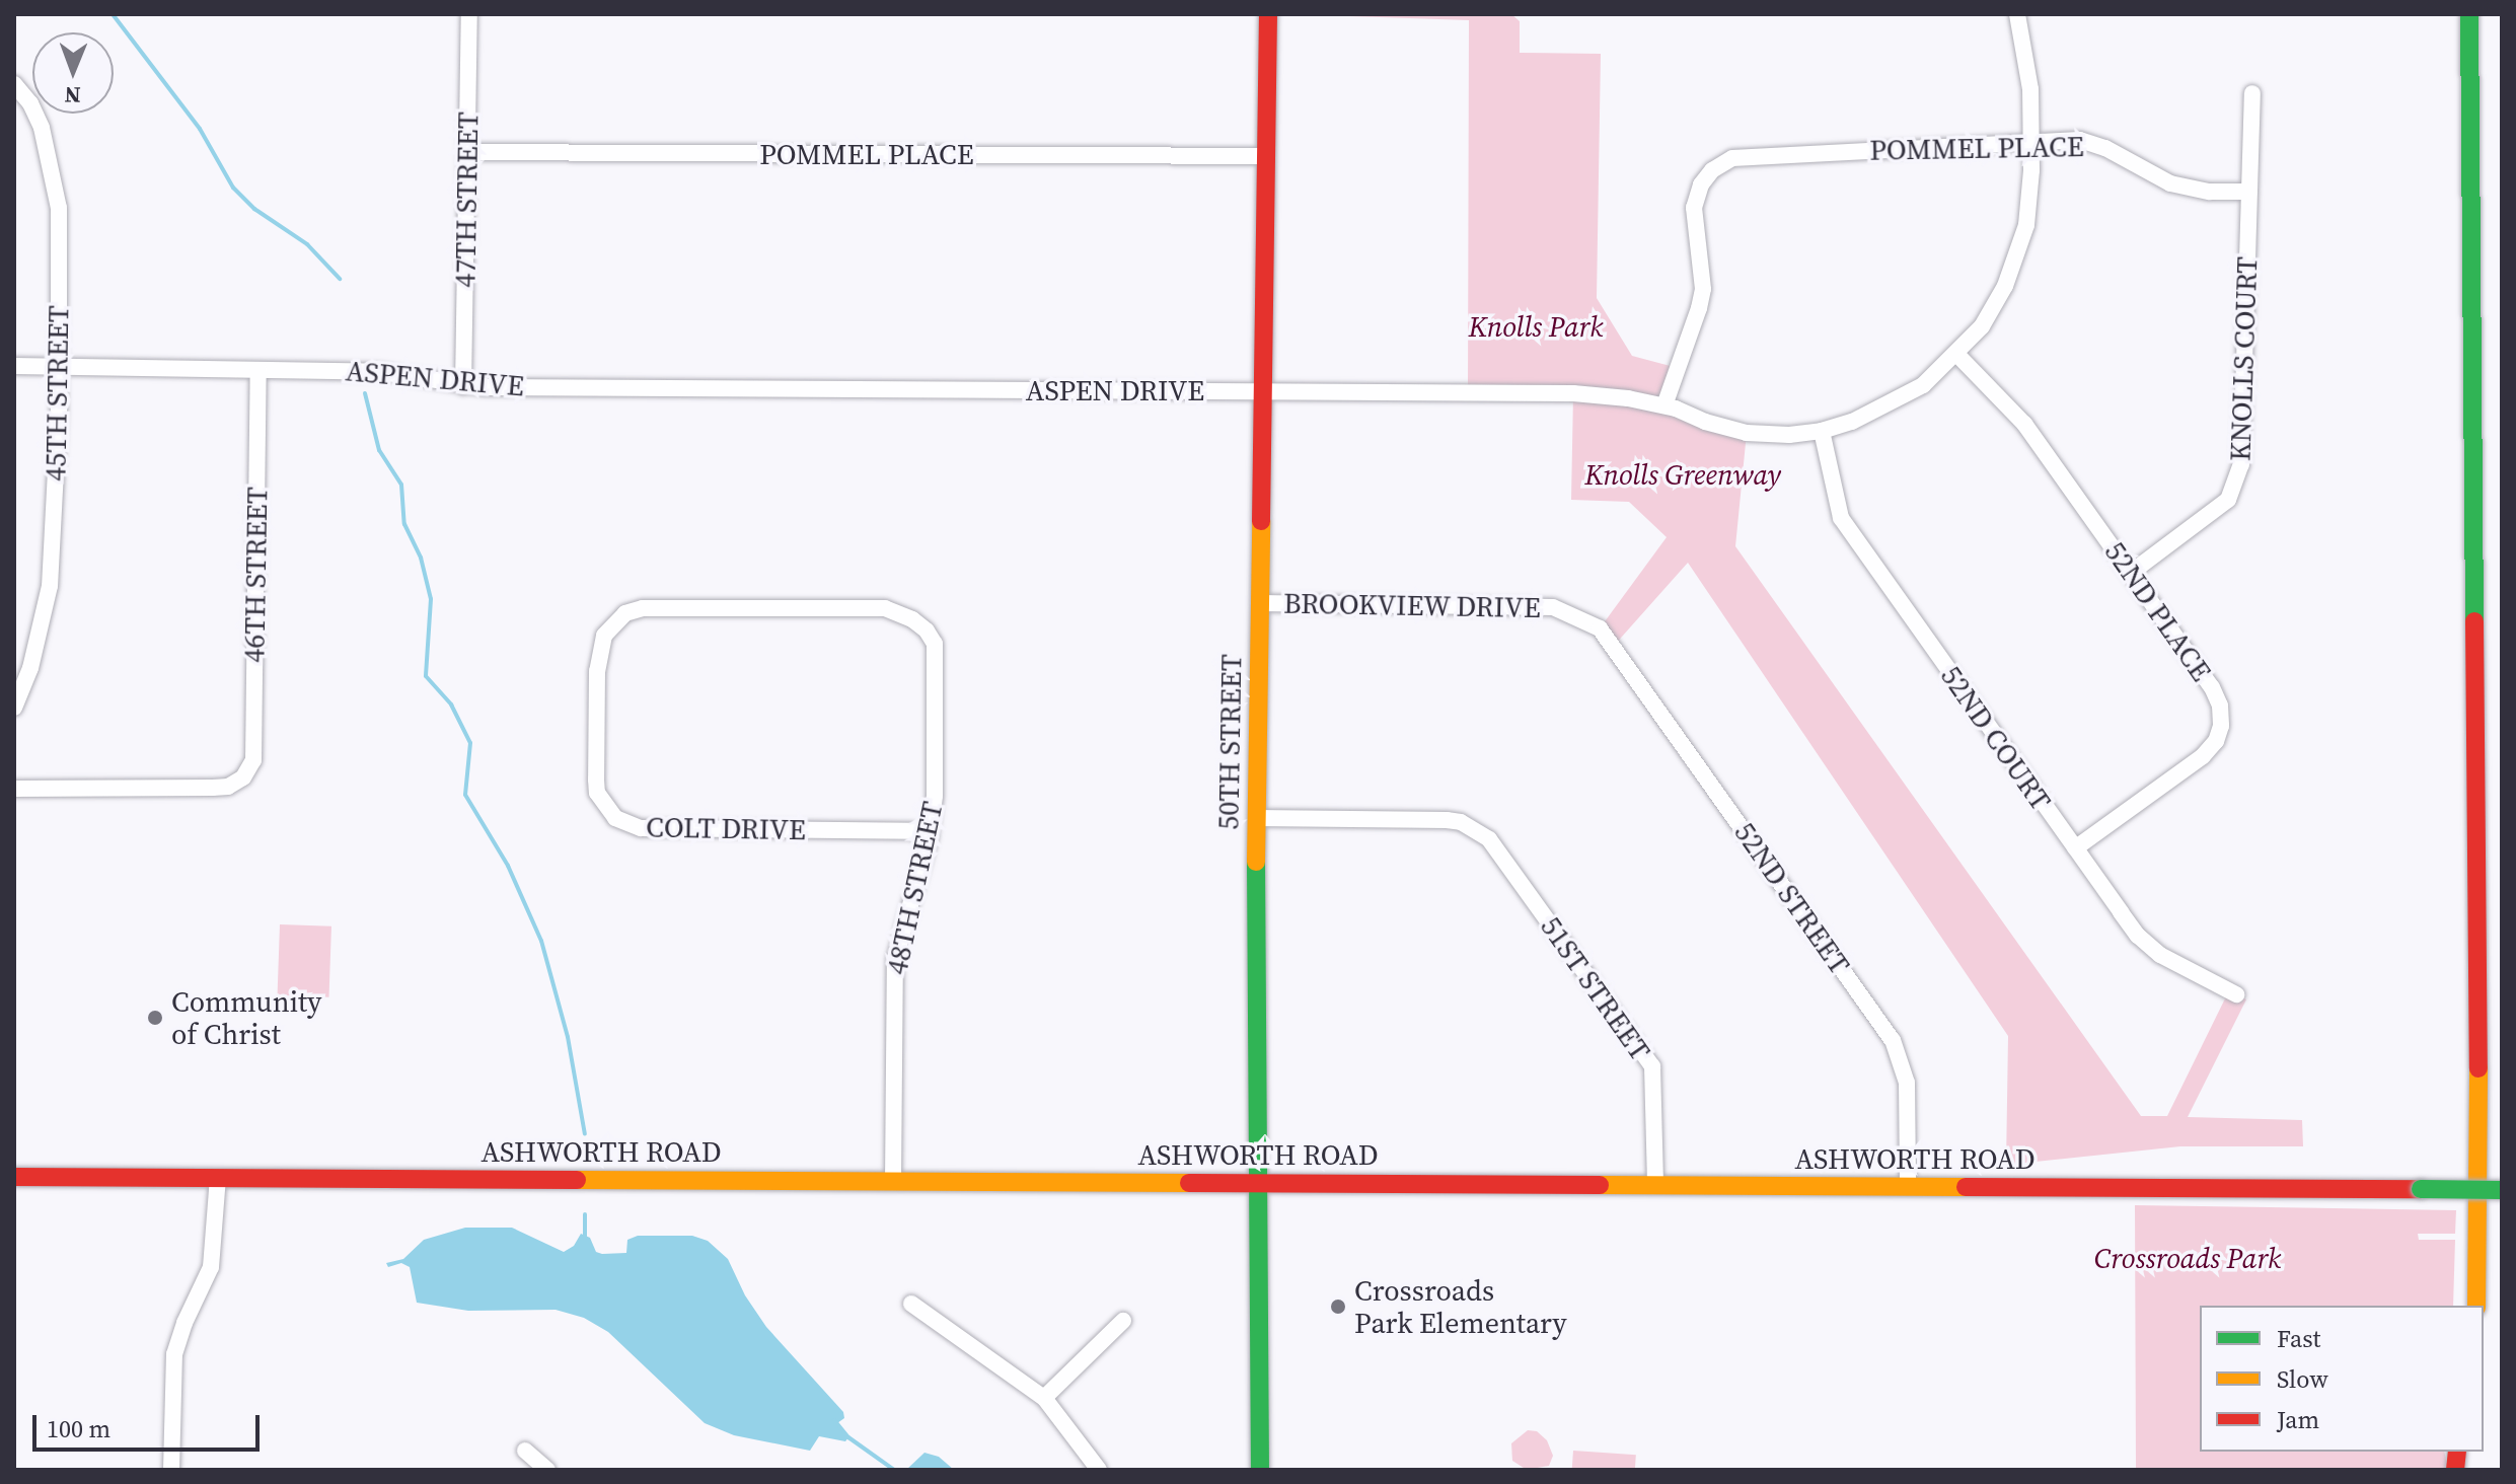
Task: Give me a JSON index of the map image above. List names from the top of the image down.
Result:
{
  "streets": {
    "main road": ["50TH STREET", "ASHWORTH ROAD"],
    "street": [
      "POMMEL PLACE",
      "47TH STREET",
      "KNOLLS COURT",
      "ASPEN DRIVE",
      "45TH STREET",
      "46TH STREET",
      "BROOKVIEW DRIVE",
      "52ND PLACE",
      "52ND COURT",
      "COLT DRIVE",
      "48TH STREET",
      "52ND STREET",
      "51ST STREET"
    ]
  },
  "crossings": [
    ["POMMEL PLACE", "47TH STREET"],
    ["POMMEL PLACE", "KNOLLS COURT"],
    ["POMMEL PLACE", "ASPEN DRIVE"],
    ["POMMEL PLACE", "50TH STREET"],
    ["47TH STREET", "ASPEN DRIVE"],
    ["KNOLLS COURT", "52ND PLACE"],
    ["ASPEN DRIVE", "45TH STREET"],
    ["ASPEN DRIVE", "46TH STREET"],
    ["ASPEN DRIVE", "52ND PLACE"],
    ["ASPEN DRIVE", "52ND COURT"],
    ["ASPEN DRIVE", "50TH STREET"],
    ["BROOKVIEW DRIVE", "50TH STREET"],
    ["BROOKVIEW DRIVE", "52ND STREET"],
    ["52ND PLACE", "52ND COURT"],
    ["50TH STREET", "51ST STREET"],
    ["50TH STREET", "ASHWORTH ROAD"],
    ["COLT DRIVE", "48TH STREET"],
    ["48TH STREET", "ASHWORTH ROAD"],
    ["52ND STREET", "ASHWORTH ROAD"],
    ["51ST STREET", "ASHWORTH ROAD"]
  ],
  "parks": ["Knolls Park", "Knolls Greenway", "Crossroads Park"],
  "places": ["Community of Christ", "Crossroads Park Elementary"],
  "legend": ["Fast", "Slow", "Jam"],
  "scale_bar": "100 m",
  "north": "bottom"
}
